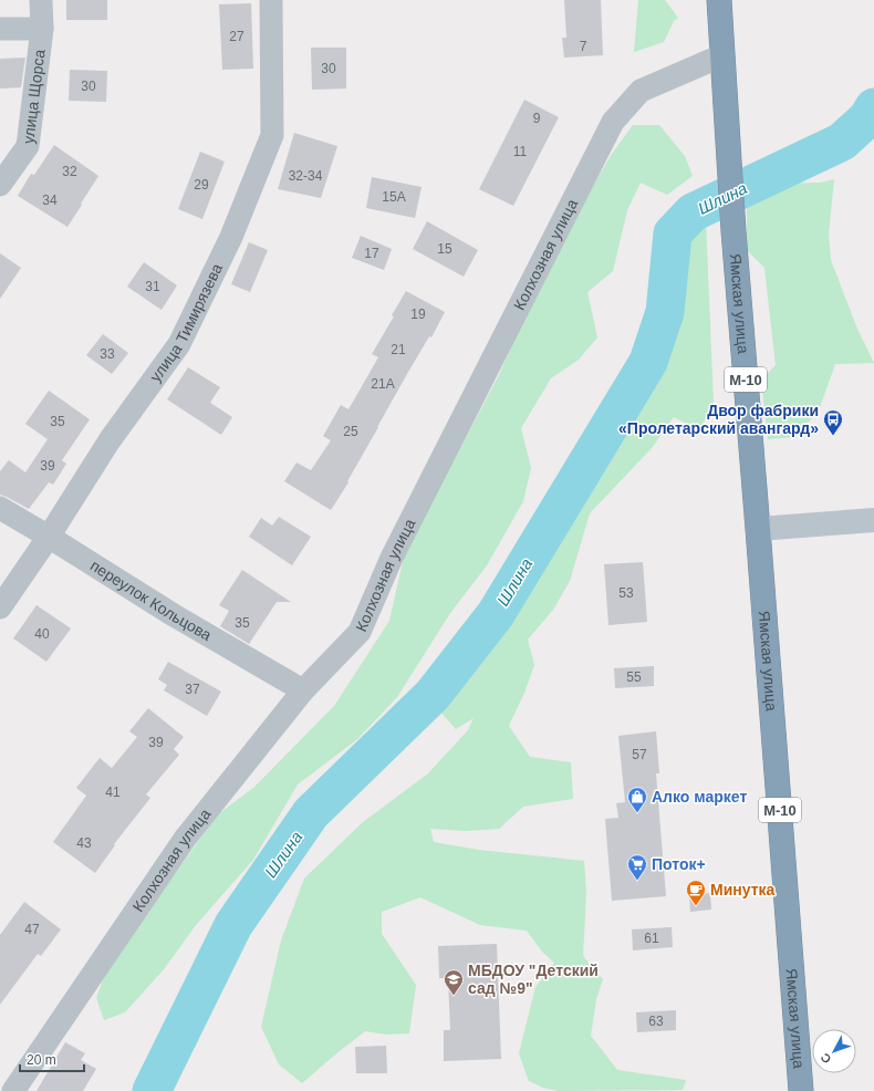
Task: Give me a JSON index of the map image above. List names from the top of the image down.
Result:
{
  "streets": {
    "highway": ["Ямская улица", "М-10"],
    "street": [
      "улица Щорса",
      "Колхозная улица",
      "улица Тимирязева",
      "переулок Кольцова"
    ]
  },
  "crossings": [
    ["Колхозная улица", "Ямская улица"],
    ["Колхозная улица", "М-10"],
    ["Колхозная улица", "переулок Кольцова"],
    ["Ямская улица", "М-10"],
    ["улица Тимирязева", "переулок Кольцова"]
  ],
  "water": ["Шлина"],
  "places": {
    "bus stop": ["Двор фабрики «Пролетарский авангард»"],
    "shop": ["Алко маркет"],
    "supermarket": ["Поток+"],
    "cafe": ["Минутка"],
    "school or university": ["МБДОУ \"Детский сад №9\""]
  },
  "house_numbers": [
    "27",
    "7",
    "30",
    "30",
    "9",
    "11",
    "32",
    "32-34",
    "29",
    "15А",
    "34",
    "15",
    "17",
    "31",
    "19",
    "21",
    "33",
    "21А",
    "35",
    "25",
    "39",
    "53",
    "35",
    "40",
    "55",
    "37",
    "39",
    "57",
    "41",
    "43",
    "47",
    "61",
    "63"
  ],
  "scale_bar": "20 m",
  "north": "bottom left"
}
